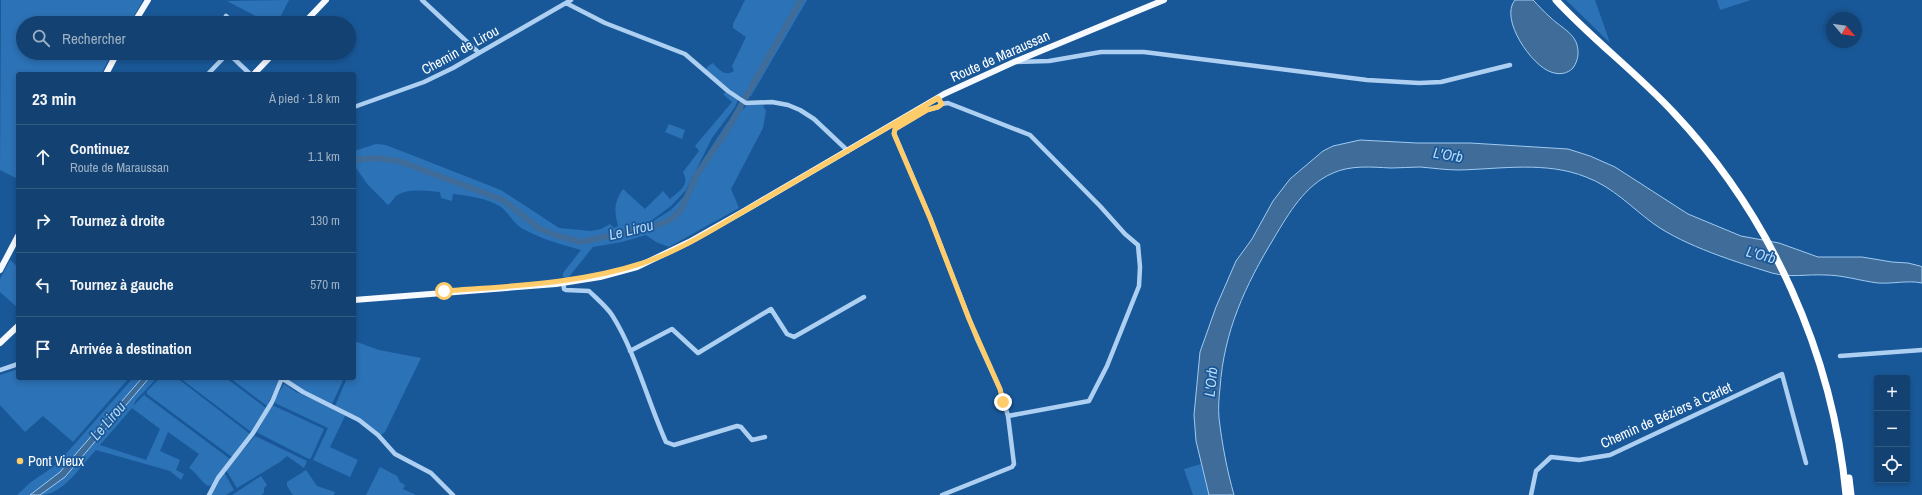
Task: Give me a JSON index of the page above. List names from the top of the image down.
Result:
{
  "streets": {
    "main road": ["Route de Maraussan"],
    "street": ["Chemin de Lirou", "Chemin de Béziers à Carlet"]
  },
  "water": ["L'Orb", "Le Lirou"],
  "places": ["Pont Vieux"],
  "north": "bottom right",
  "page": {
    "search": "Rechercher",
    "heading": ["23 min", "À pied · 1.8 km"],
    "list": [
      ["Continuez", "Route de Maraussan", "1.1 km"],
      ["Tournez à droite", "130 m"],
      ["Tournez à gauche", "570 m"],
      "Arrivée à destination"
    ],
    "map_buttons": ["+", "−"]
  }
}
